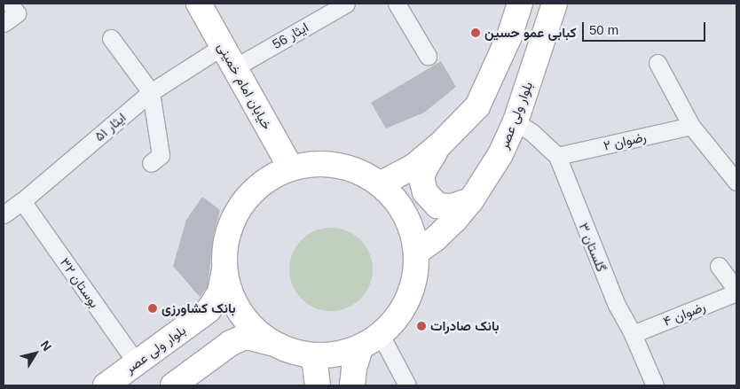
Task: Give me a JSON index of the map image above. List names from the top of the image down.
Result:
{
  "streets": {
    "main road": ["خیابان امام خمینی", "بلوار ولی عصر"],
    "street": [
      "ایثار 56",
      "ایثار ۵۱",
      "رضوان ۲",
      "گلستان ۳",
      "بوستان ۳۲",
      "رضوان ۴"
    ]
  },
  "crossings": [
    ["ایثار 56", "خیابان امام خمینی"],
    ["خیابان امام خمینی", "ایثار ۵۱"],
    ["بلوار ولی عصر", "گلستان ۳"],
    ["بلوار ولی عصر", "بوستان ۳۲"],
    ["ایثار ۵۱", "بوستان ۳۲"],
    ["رضوان ۲", "گلستان ۳"],
    ["گلستان ۳", "رضوان ۴"]
  ],
  "places": ["کبابی عمو حسین", "بانک کشاورزی", "بانک صادرات"],
  "scale_bar": "50 m",
  "north": "top right"
}
